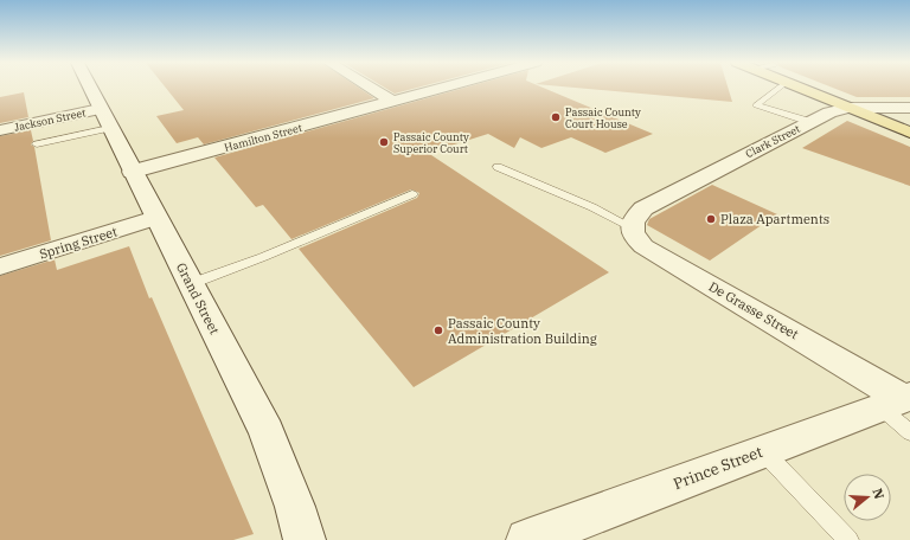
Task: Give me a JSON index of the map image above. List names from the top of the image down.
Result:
{
  "streets": {
    "street": [
      "Jackson Street",
      "Hamilton Street",
      "Clark Street",
      "Spring Street",
      "Grand Street",
      "De Grasse Street",
      "Prince Street"
    ]
  },
  "crossings": [
    ["Jackson Street", "Grand Street"],
    ["Hamilton Street", "Grand Street"],
    ["Clark Street", "De Grasse Street"],
    ["Spring Street", "Grand Street"],
    ["De Grasse Street", "Prince Street"]
  ],
  "places": [
    "Passaic County Court House",
    "Passaic County Superior Court",
    "Plaza Apartments",
    "Passaic County Administration Building"
  ],
  "north": "right"
}
